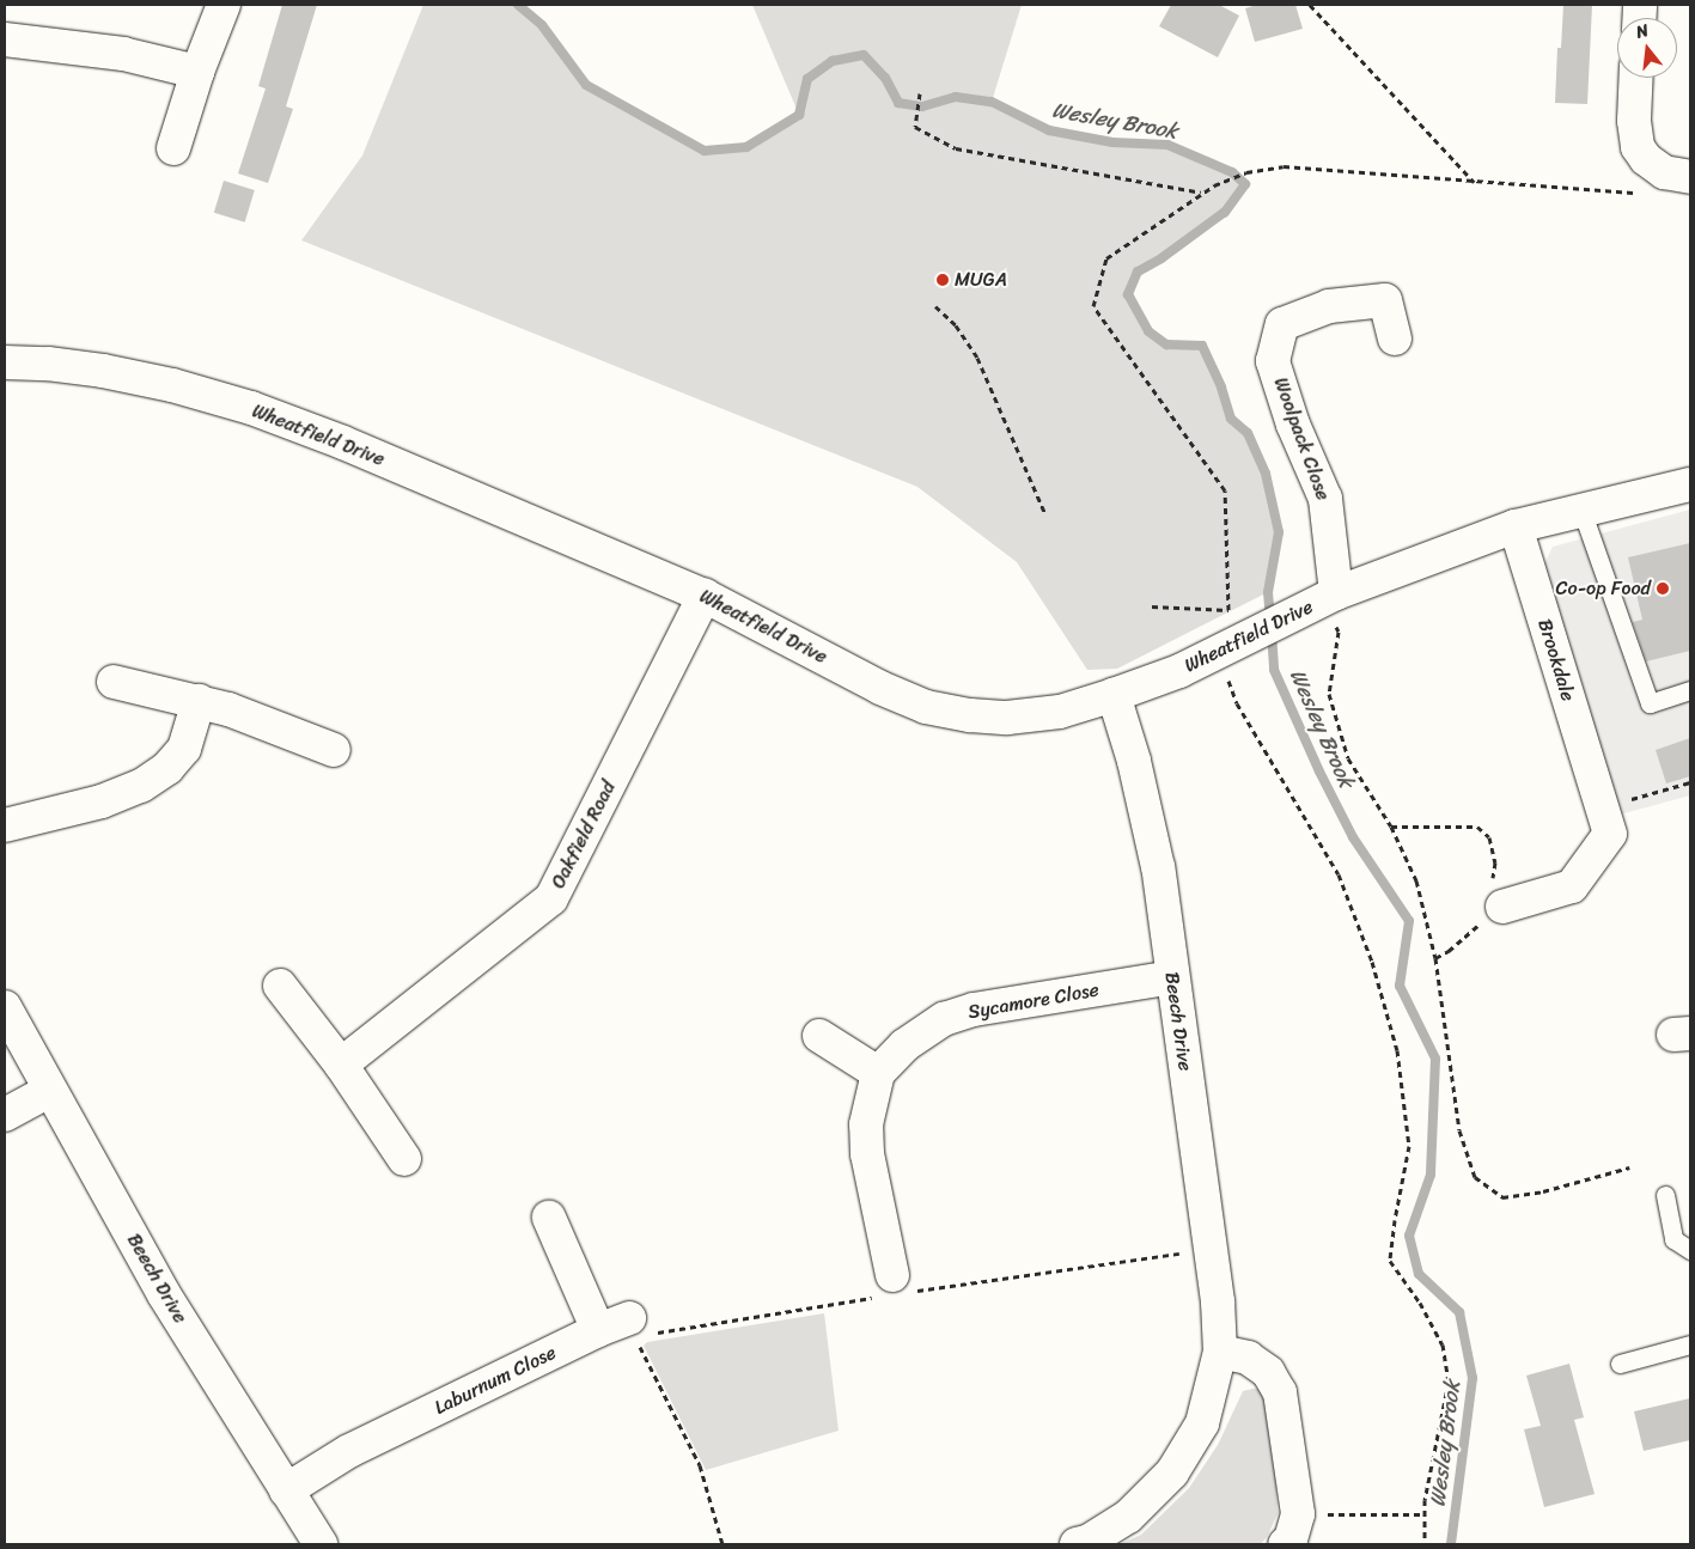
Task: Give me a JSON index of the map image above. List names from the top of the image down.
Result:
{
  "streets": {
    "street": [
      "Wheatfield Drive",
      "Woolpack Close",
      "Brookdale",
      "Oakfield Road",
      "Sycamore Close",
      "Beech Drive",
      "Laburnum Close"
    ]
  },
  "crossings": [
    ["Wheatfield Drive", "Woolpack Close"],
    ["Wheatfield Drive", "Brookdale"],
    ["Wheatfield Drive", "Oakfield Road"],
    ["Wheatfield Drive", "Beech Drive"],
    ["Sycamore Close", "Beech Drive"],
    ["Beech Drive", "Laburnum Close"]
  ],
  "water": ["Wesley Brook"],
  "places": ["MUGA", "Co-op Food"],
  "north": "top"
}
